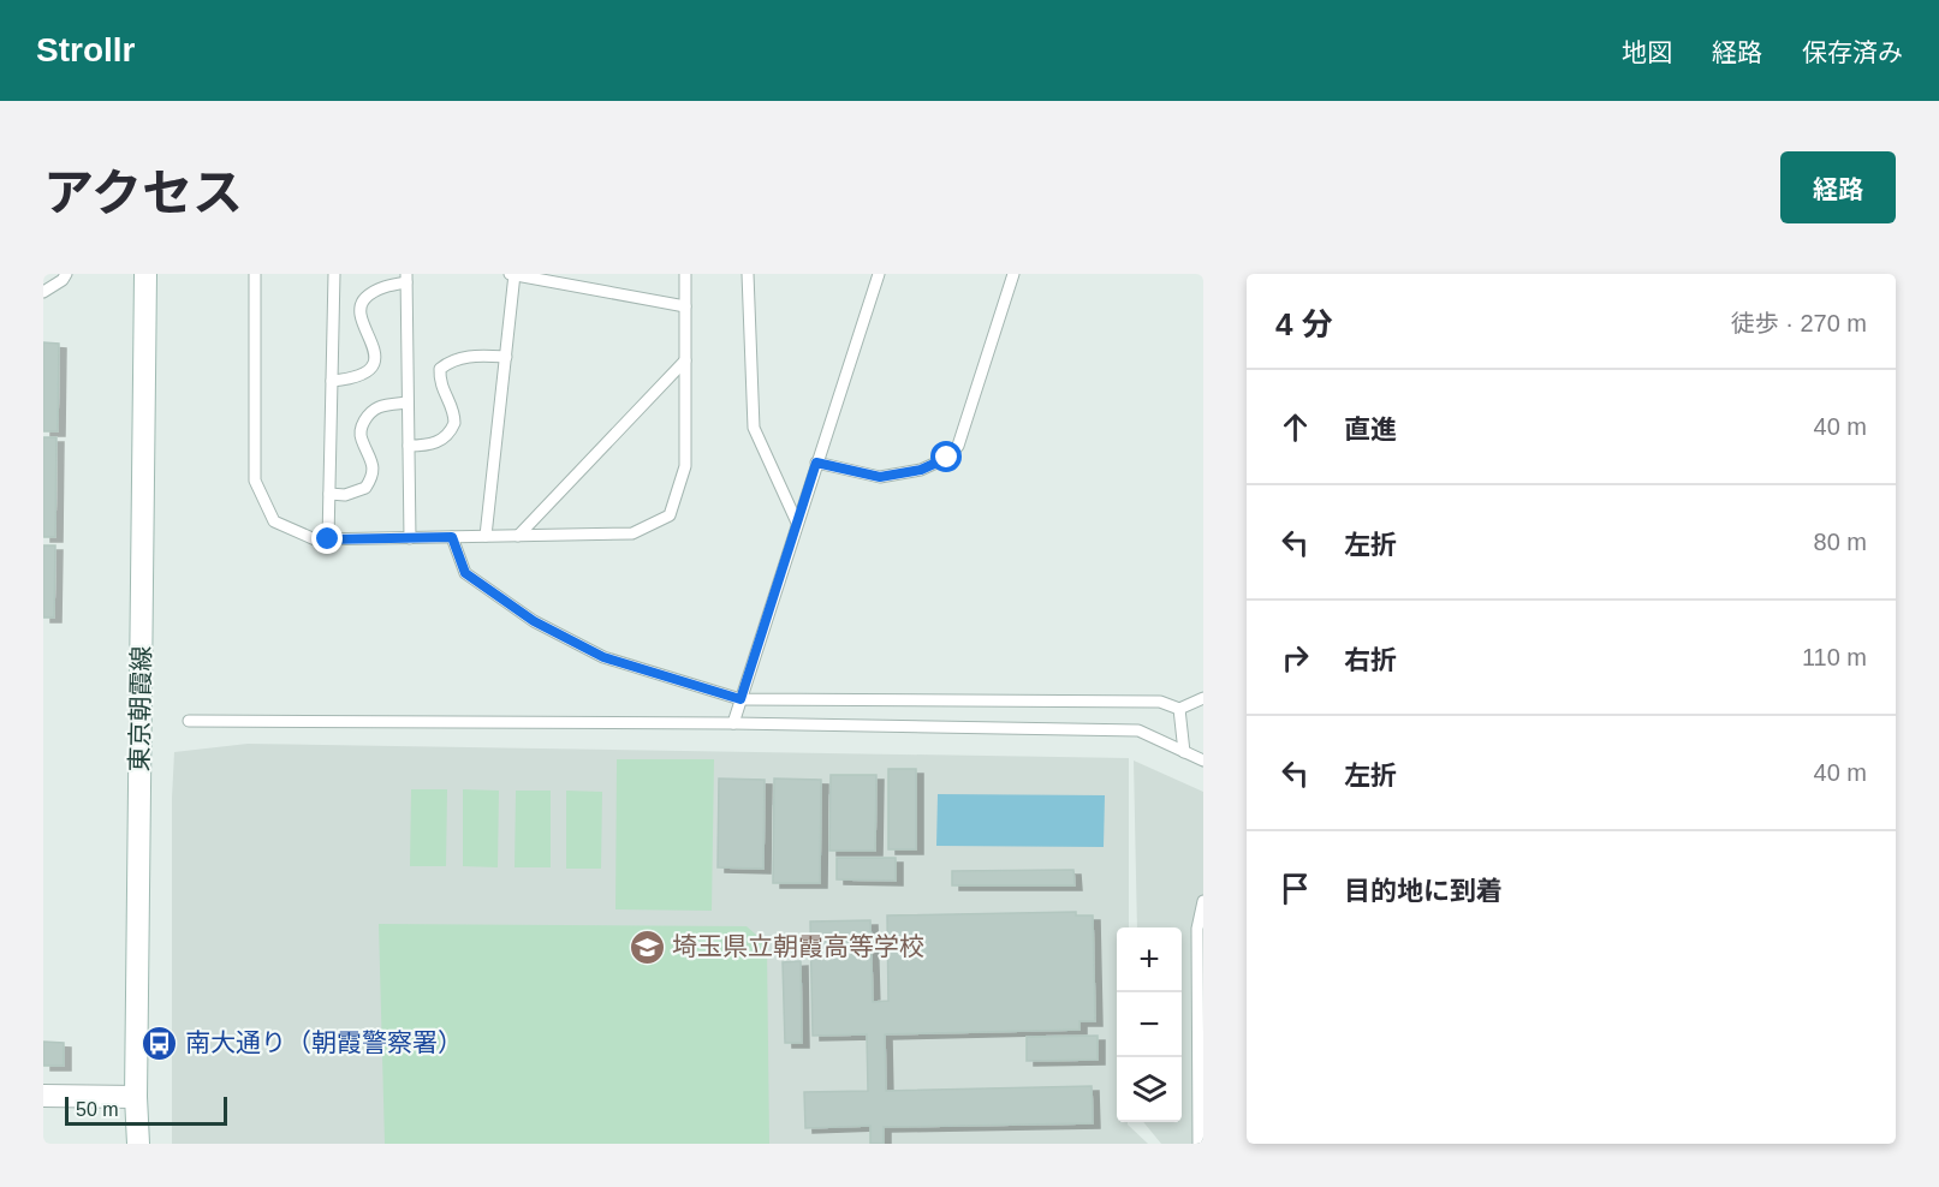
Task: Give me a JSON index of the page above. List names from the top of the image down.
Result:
{
  "streets": {
    "main road": ["東京朝霞線"]
  },
  "places": {
    "school or university": ["埼玉県立朝霞高等学校"],
    "bus stop": ["南大通り（朝霞警察署）"]
  },
  "scale_bar": "50 m",
  "page": {
    "header": "Strollr",
    "nav": ["地図", "経路", "保存済み"],
    "title": "アクセス",
    "buttons": "経路",
    "heading": ["4 分", "徒歩 · 270 m"],
    "list": [
      ["直進", "40 m"],
      ["左折", "80 m"],
      ["右折", "110 m"],
      ["左折", "40 m"],
      "目的地に到着"
    ],
    "map_buttons": ["+", "−"],
    "scale": "50 m"
  }
}
